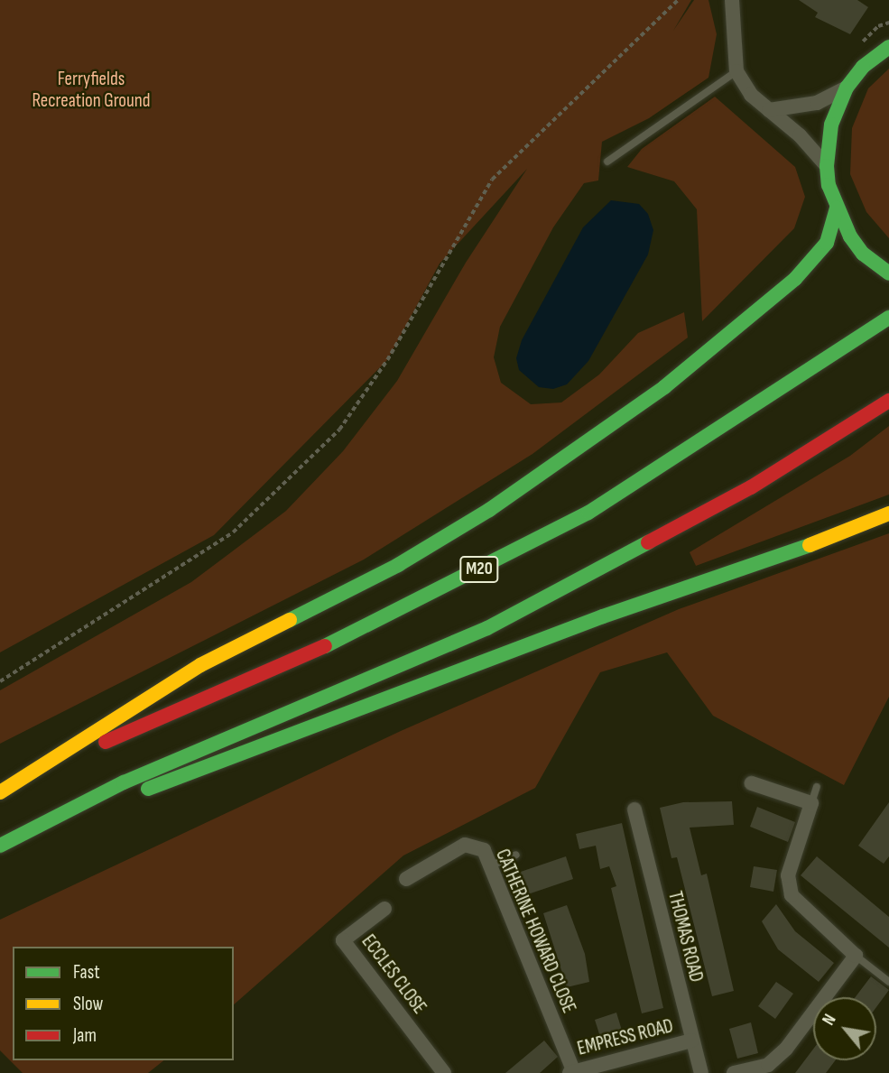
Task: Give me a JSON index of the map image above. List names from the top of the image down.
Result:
{
  "streets": {
    "main road": ["M20"],
    "street": [
      "CATHERINE HOWARD CLOSE",
      "THOMAS ROAD",
      "ECCLES CLOSE",
      "EMPRESS ROAD"
    ]
  },
  "crossings": [
    ["CATHERINE HOWARD CLOSE", "EMPRESS ROAD"],
    ["THOMAS ROAD", "EMPRESS ROAD"]
  ],
  "parks": ["Ferryfields Recreation Ground"],
  "legend": ["Fast", "Slow", "Jam"],
  "north": "top left"
}
